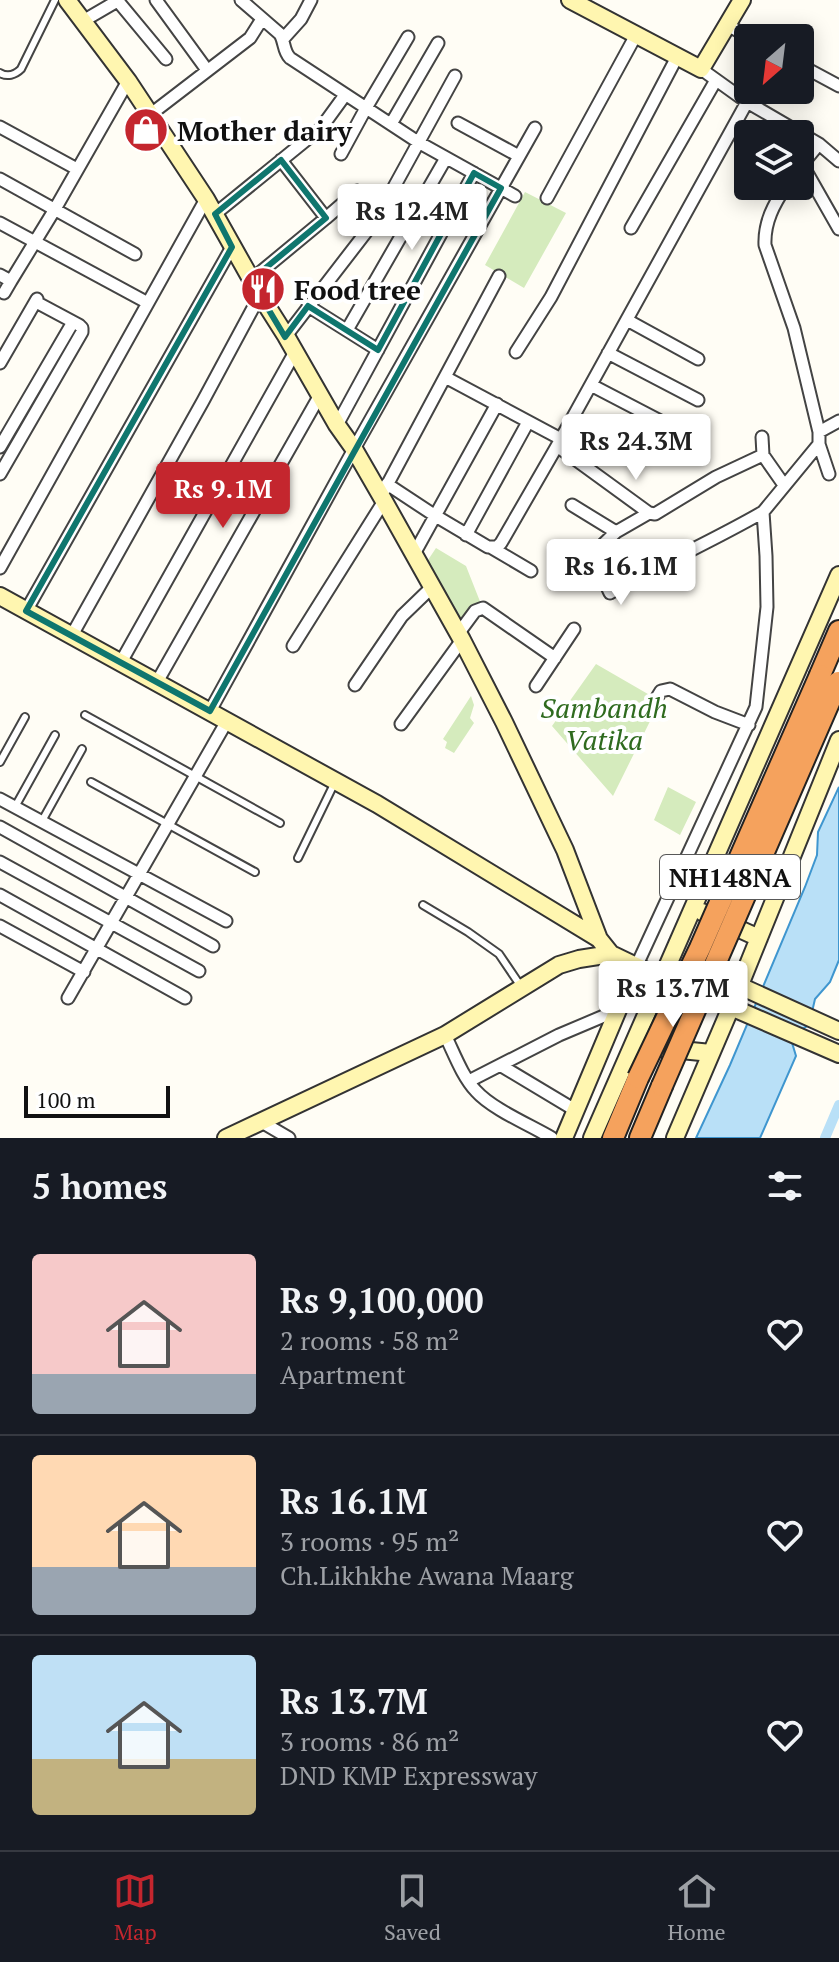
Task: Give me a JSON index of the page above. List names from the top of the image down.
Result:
{
  "streets": {
    "highway": ["NH148NA"]
  },
  "parks": ["Sambandh Vatika"],
  "places": {
    "shop": ["Mother dairy"],
    "restaurant": ["Food tree"]
  },
  "scale_bar": "100 m",
  "north": "bottom left",
  "page": {
    "price": [
      "Rs 12.4M",
      "Rs 24.3M",
      "Rs 9.1M",
      "Rs 16.1M",
      "Rs 13.7M"
    ],
    "scale": "100 m",
    "heading": "5 homes",
    "list": [
      {
        "name": "Rs 9,100,000",
        "note": "2 rooms · 58 m² · Apartment"
      },
      {
        "name": "Rs 16.1M",
        "note": "3 rooms · 95 m² · Ch.Likhkhe Awana Maarg"
      },
      {
        "name": "Rs 13.7M",
        "note": "3 rooms · 86 m² · DND KMP Expressway"
      }
    ],
    "tabs": ["Map", "Saved", "Home"]
  }
}
